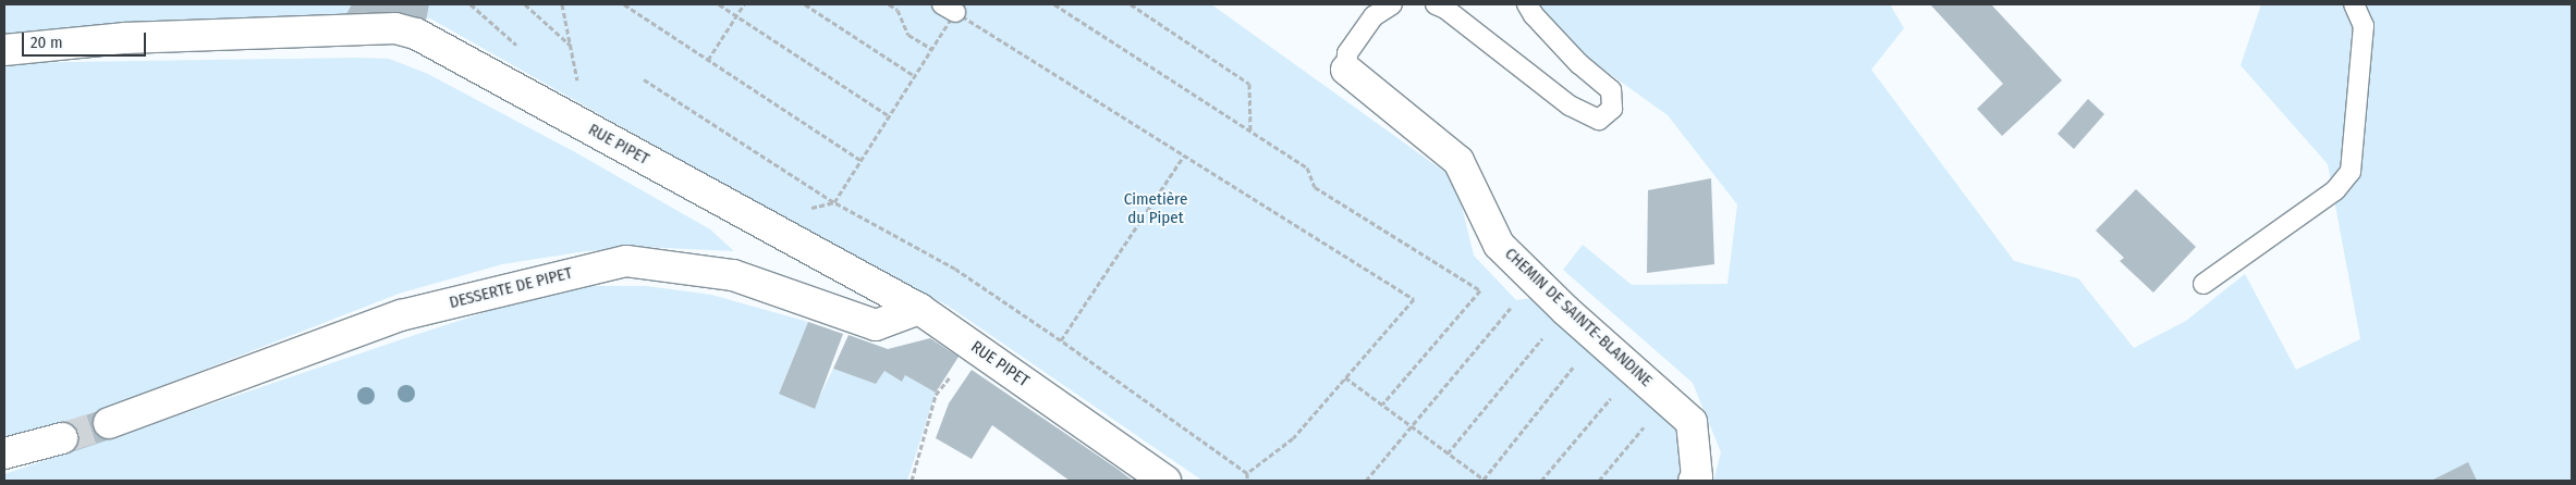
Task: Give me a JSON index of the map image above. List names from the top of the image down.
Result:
{
  "streets": {
    "street": ["RUE PIPET", "DESSERTE DE PIPET", "CHEMIN DE SAINTE-BLANDINE"]
  },
  "crossings": [
    ["RUE PIPET", "DESSERTE DE PIPET"]
  ],
  "parks": ["Cimetière du Pipet"],
  "scale_bar": "20 m"
}
